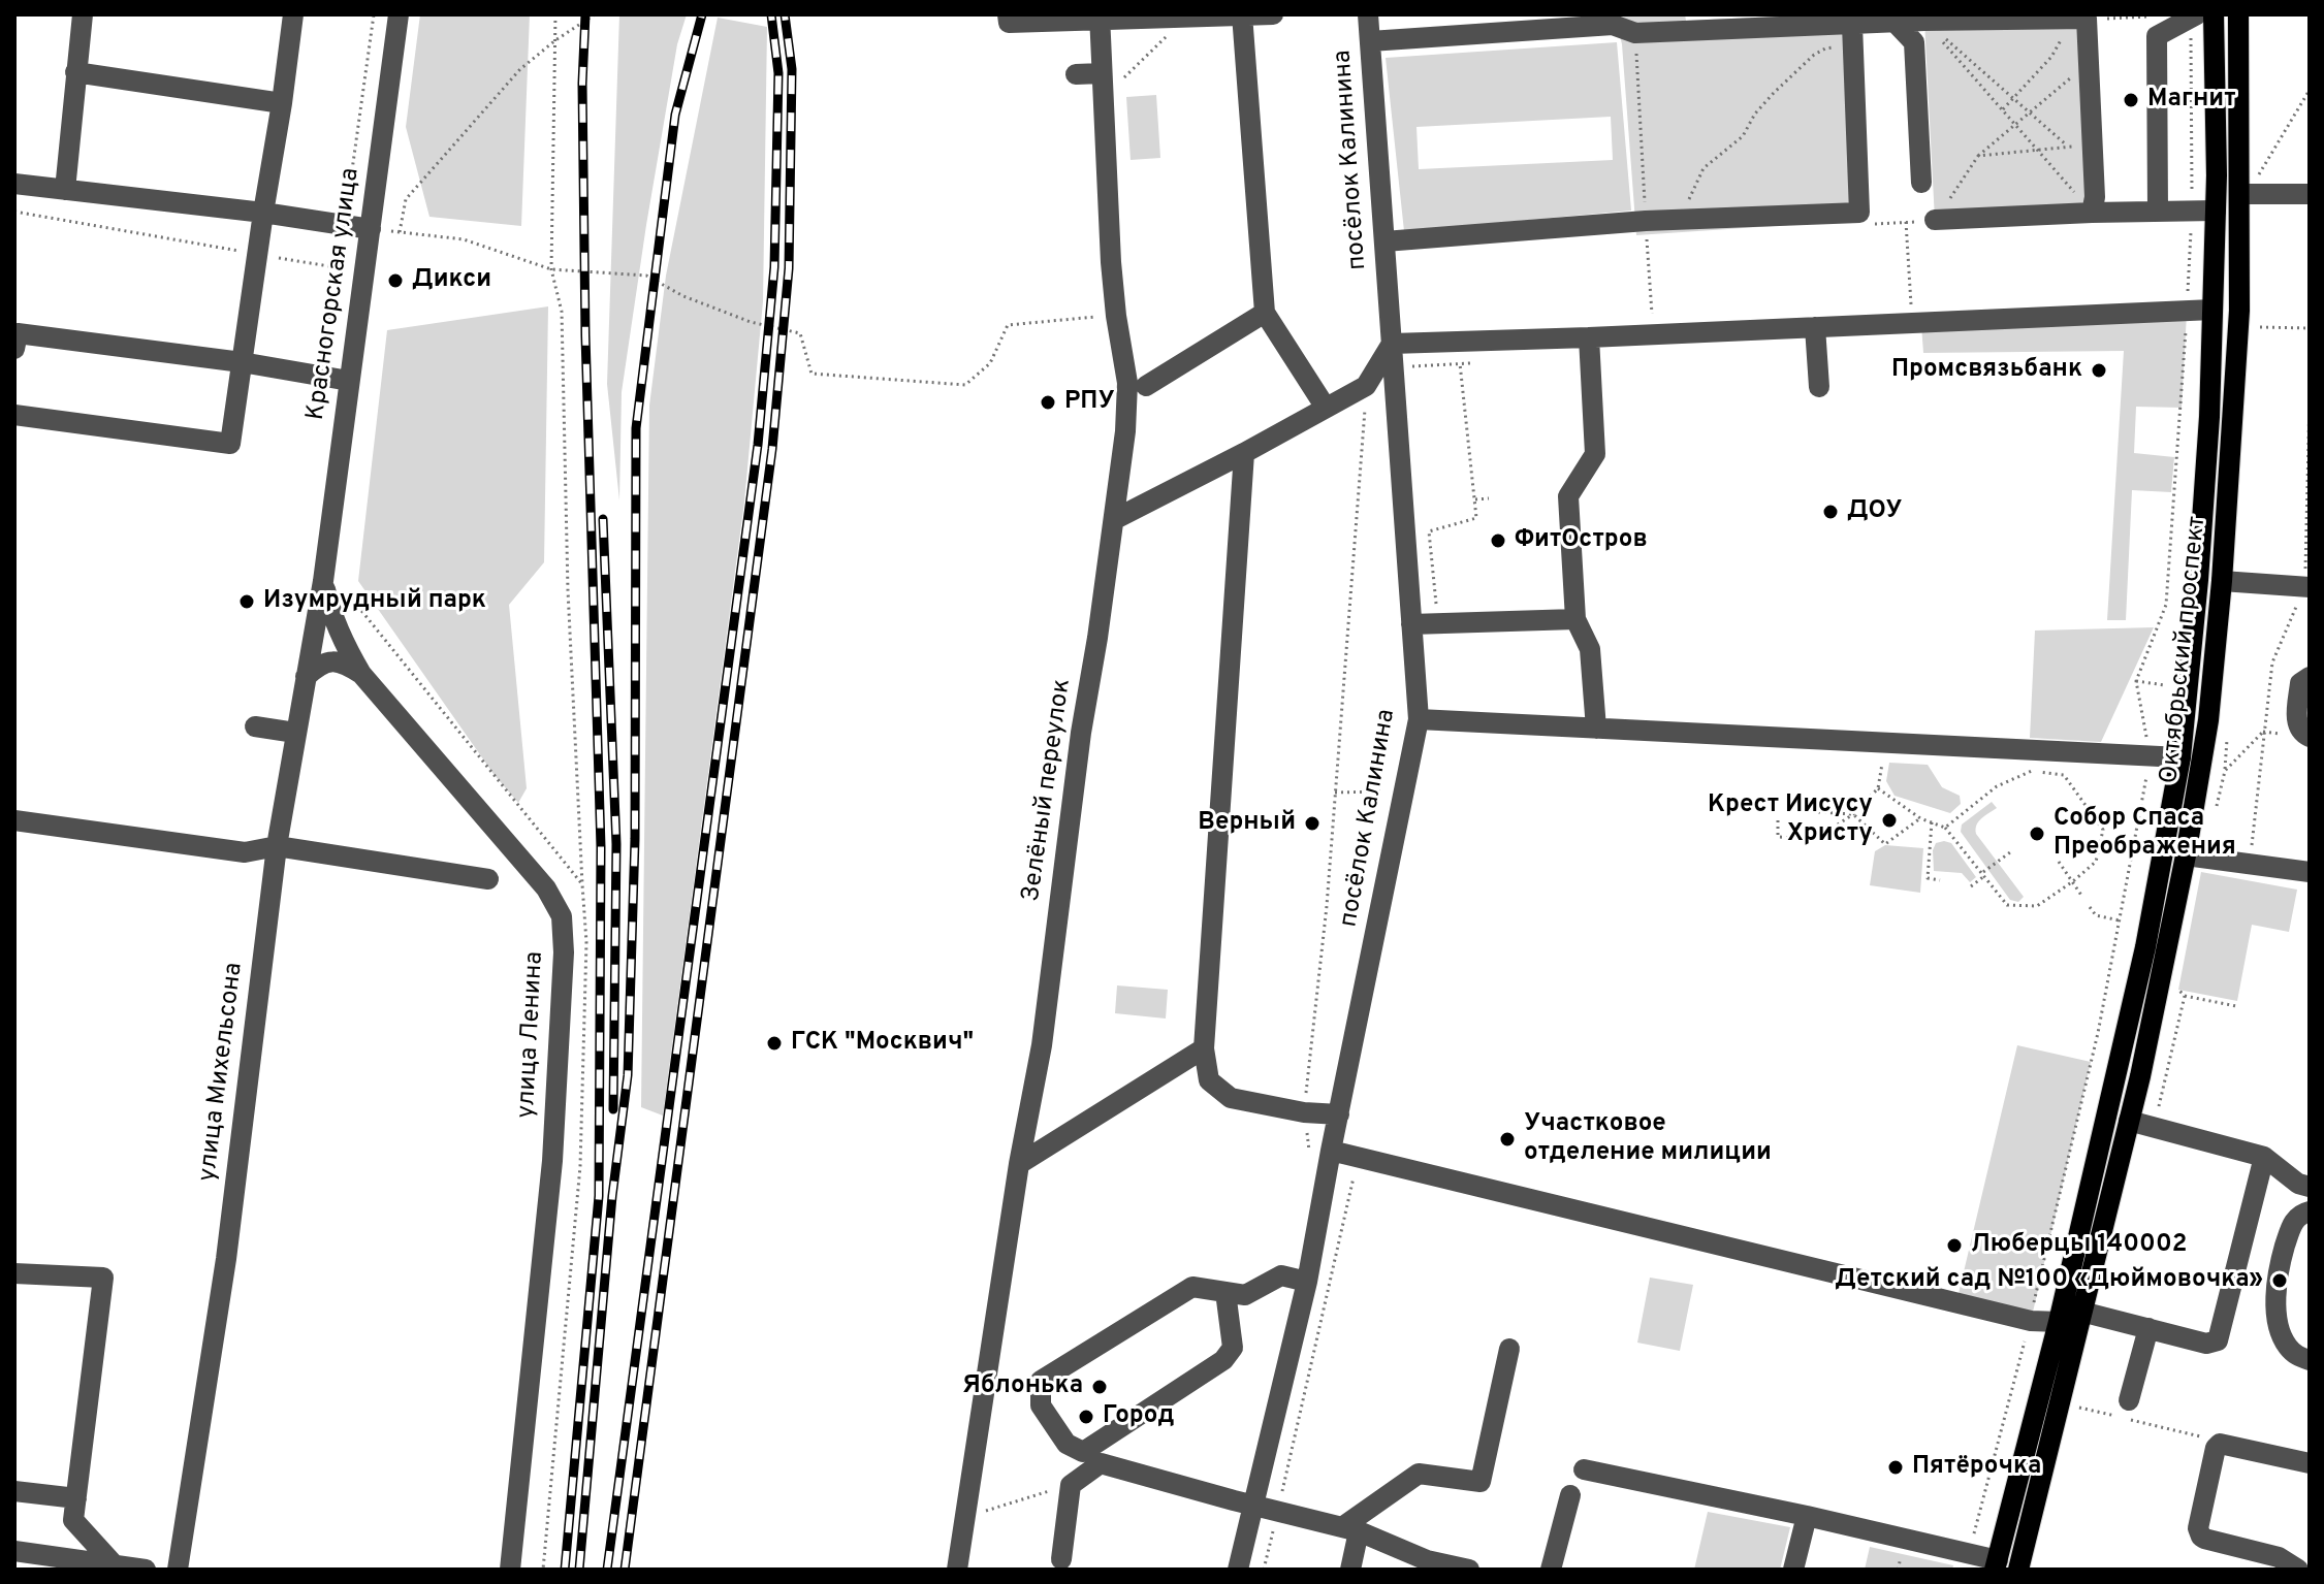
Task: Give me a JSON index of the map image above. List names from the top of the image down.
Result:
{
  "streets": {
    "main road": ["Октябрьский проспект"],
    "street": [
      "посёлок Калинина",
      "Красногорская улица",
      "Зелёный переулок",
      "улица Ленина",
      "улица Михельсона"
    ]
  },
  "crossings": [
    ["Красногорская улица", "улица Ленина"],
    ["Красногорская улица", "улица Михельсона"],
    ["улица Ленина", "улица Михельсона"]
  ],
  "places": [
    "Магнит",
    "Дикси",
    "Промсвязьбанк",
    "РПУ",
    "ДОУ",
    "ФитОстров",
    "Изумрудный парк",
    "Крест Иисусу Христу",
    "Верный",
    "Собор Спаса Преображения",
    "ГСК \"Москвич\"",
    "Участковое отделение милиции",
    "Люберцы 140002",
    "Детский сад №100 «Дюймовочка»",
    "Яблонька",
    "Город",
    "Пятёрочка"
  ]
}
